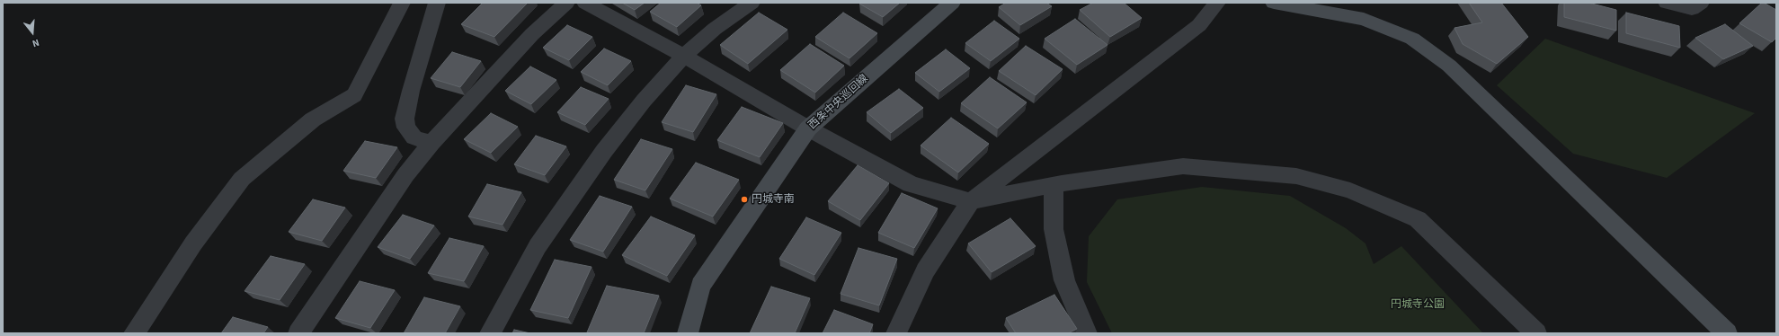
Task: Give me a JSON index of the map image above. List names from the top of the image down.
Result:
{
  "streets": {
    "street": ["西条中央巡回線"]
  },
  "parks": ["円城寺公園"],
  "places": ["円城寺南"],
  "north": "bottom"
}
